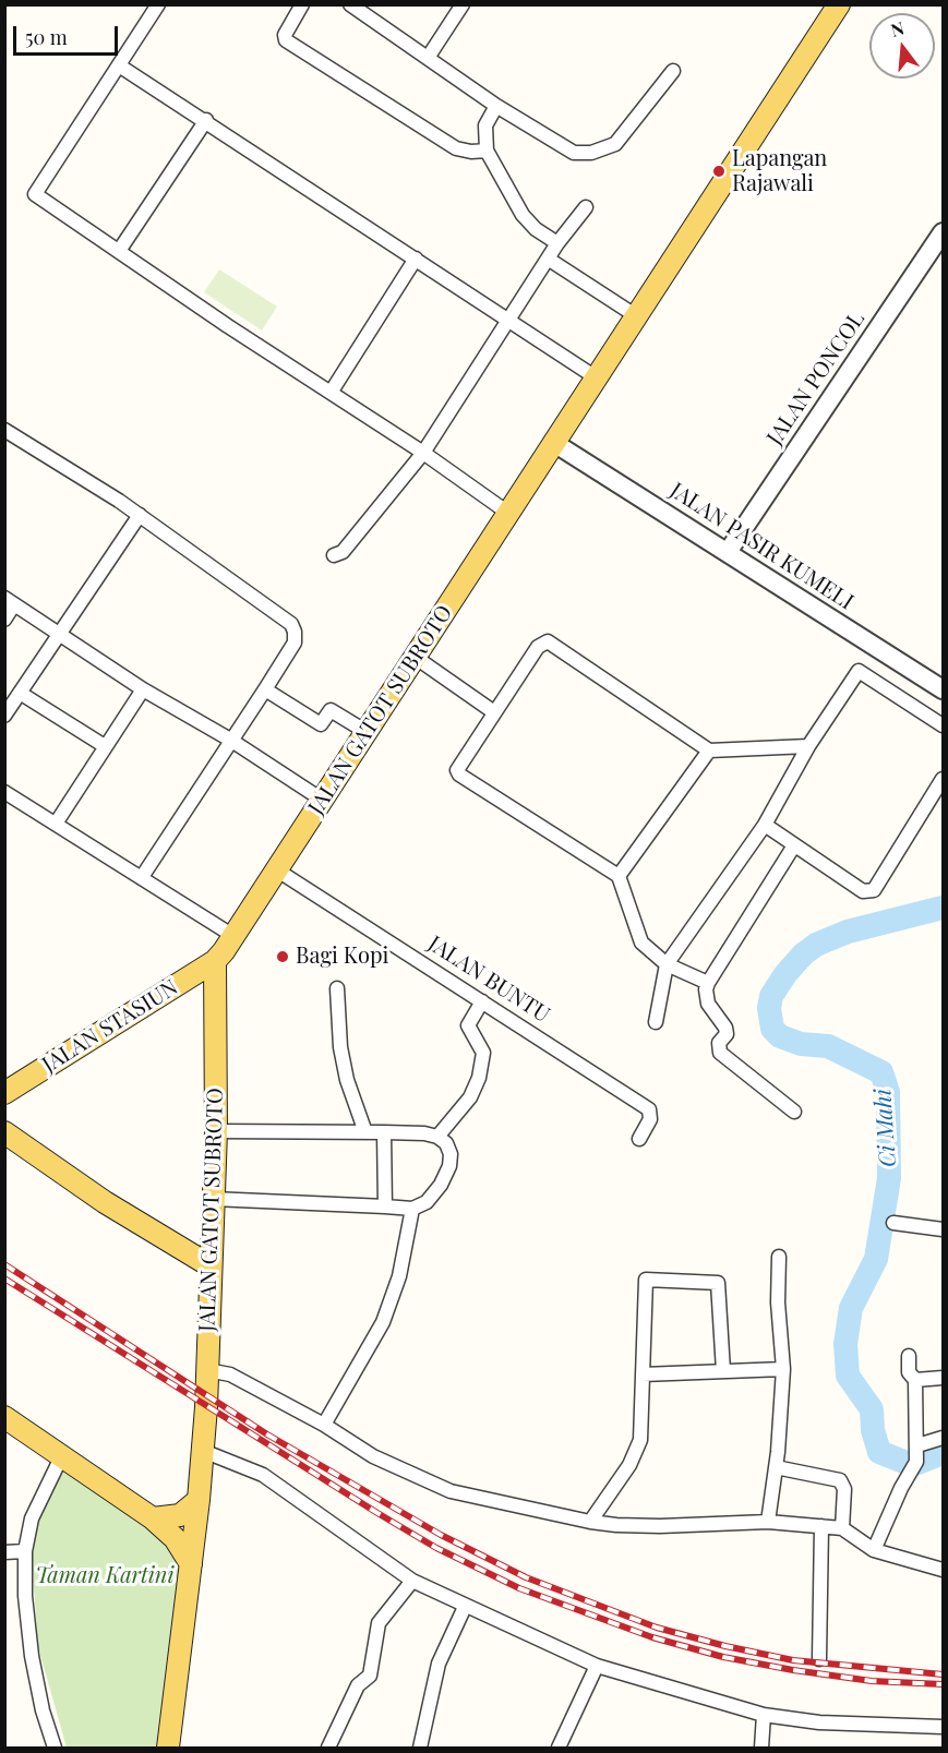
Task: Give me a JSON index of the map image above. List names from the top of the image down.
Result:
{
  "streets": {
    "main road": ["JALAN GATOT SUBROTO", "JALAN STASIUN"],
    "street": ["JALAN PONCOL", "JALAN PASIR KUMELI", "JALAN BUNTU"]
  },
  "crossings": [
    ["JALAN PONCOL", "JALAN PASIR KUMELI"],
    ["JALAN PASIR KUMELI", "JALAN GATOT SUBROTO"],
    ["JALAN GATOT SUBROTO", "JALAN BUNTU"],
    ["JALAN GATOT SUBROTO", "JALAN STASIUN"]
  ],
  "water": ["Ci Mahi"],
  "parks": ["Taman Kartini"],
  "places": ["Lapangan Rajawali", "Bagi Kopi"],
  "scale_bar": "50 m",
  "north": "top"
}
